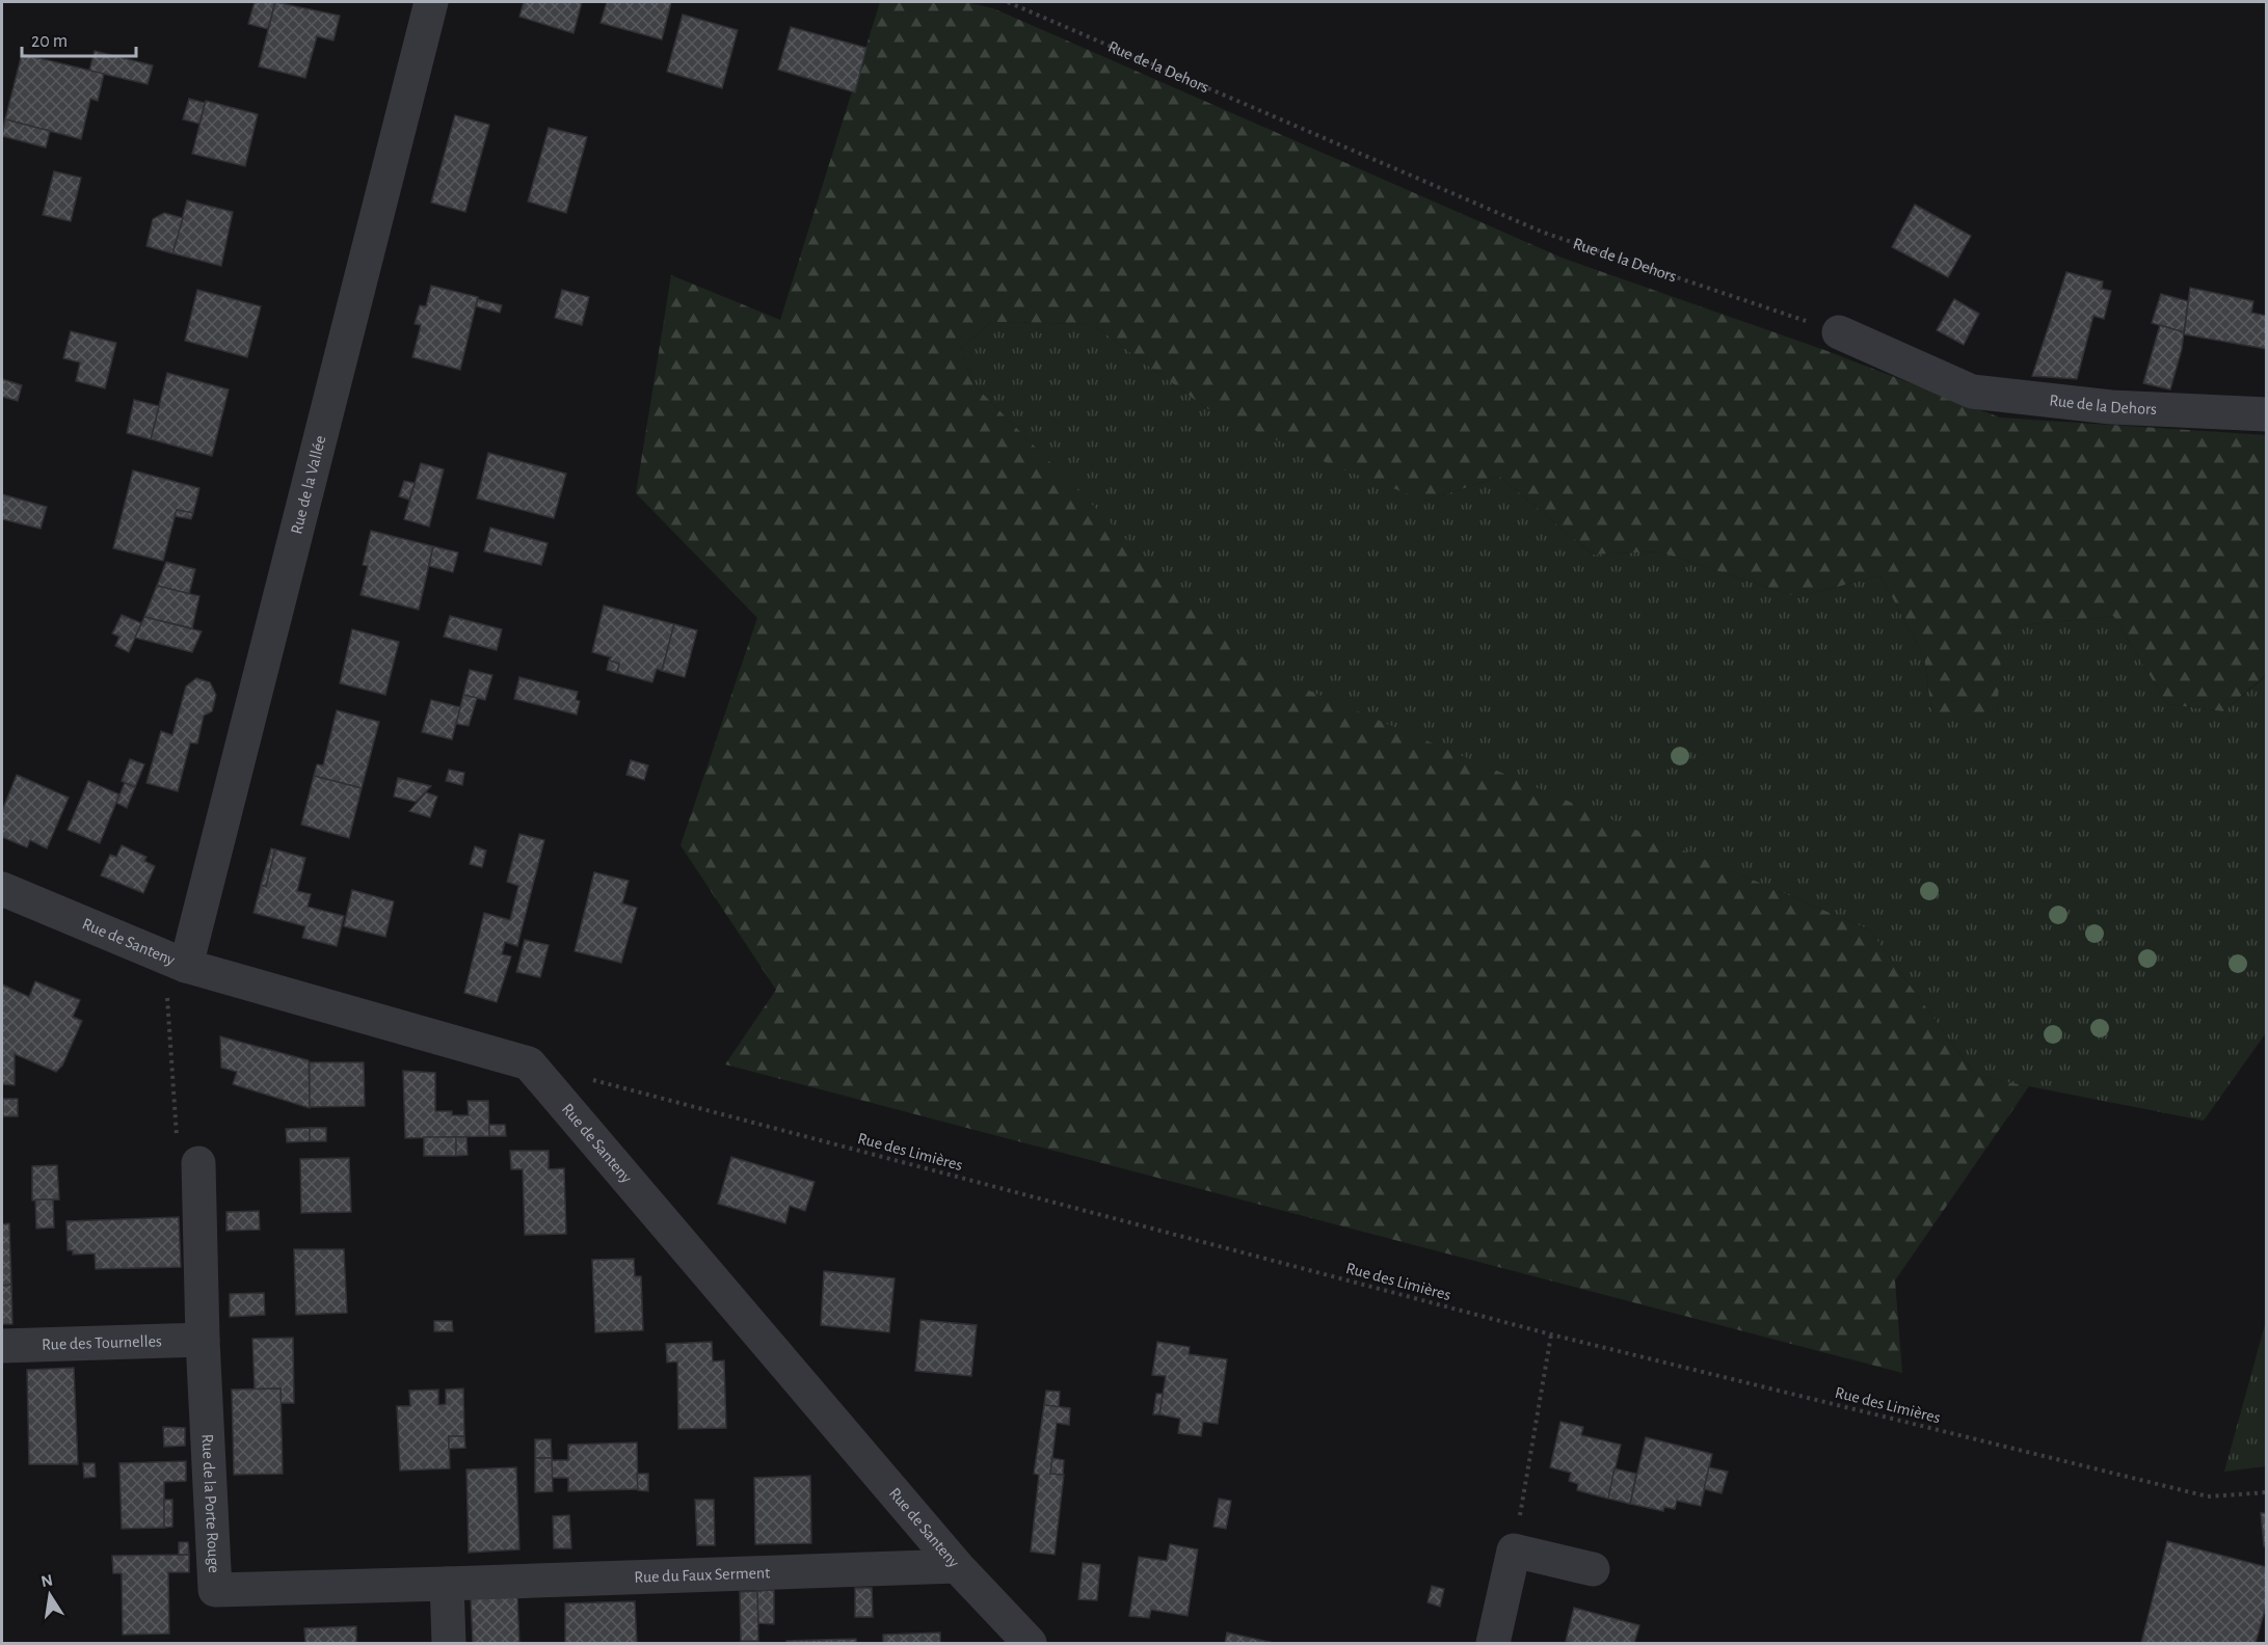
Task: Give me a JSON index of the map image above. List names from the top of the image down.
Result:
{
  "streets": {
    "street": [
      "Rue de la Dehors",
      "Rue de la Vallée",
      "Rue de Santeny",
      "Rue des Tournelles",
      "Rue de la Porte Rouge",
      "Rue du Faux Serment"
    ],
    "path": ["Rue des Limières"]
  },
  "crossings": [
    ["Rue de la Vallée", "Rue de Santeny"],
    ["Rue de Santeny", "Rue du Faux Serment"],
    ["Rue des Tournelles", "Rue de la Porte Rouge"],
    ["Rue de la Porte Rouge", "Rue du Faux Serment"]
  ],
  "scale_bar": "20 m",
  "north": "top"
}
